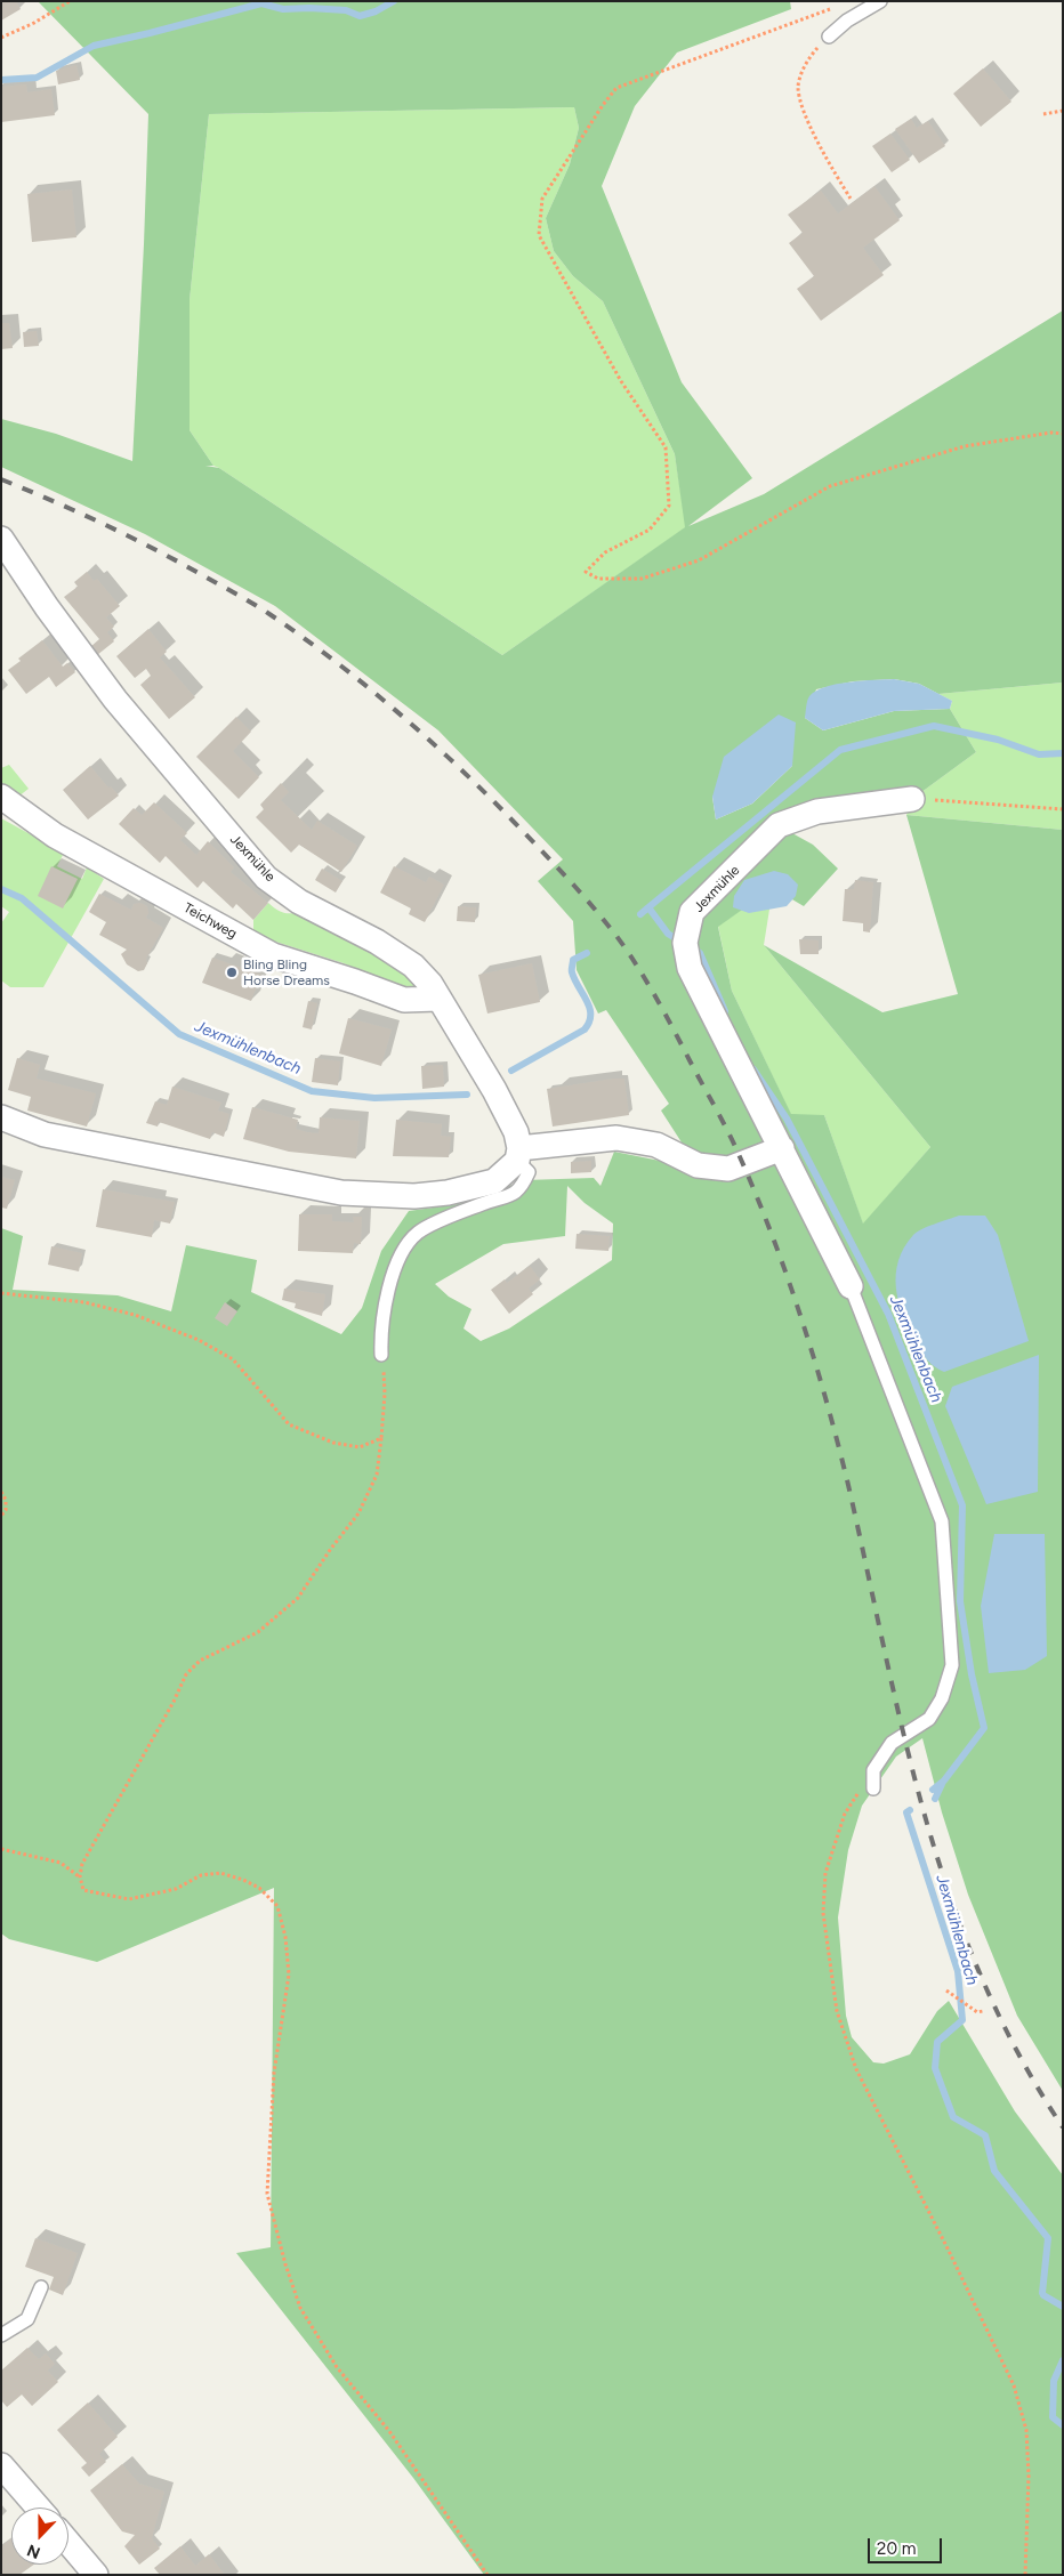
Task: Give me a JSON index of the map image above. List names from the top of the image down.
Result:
{
  "streets": {
    "street": ["Jexmühle", "Teichweg"]
  },
  "crossings": [
    ["Jexmühle", "Teichweg"]
  ],
  "water": ["Jexmühlenbach"],
  "places": ["Bling Bling Horse Dreams"],
  "scale_bar": "20 m",
  "north": "bottom"
}
